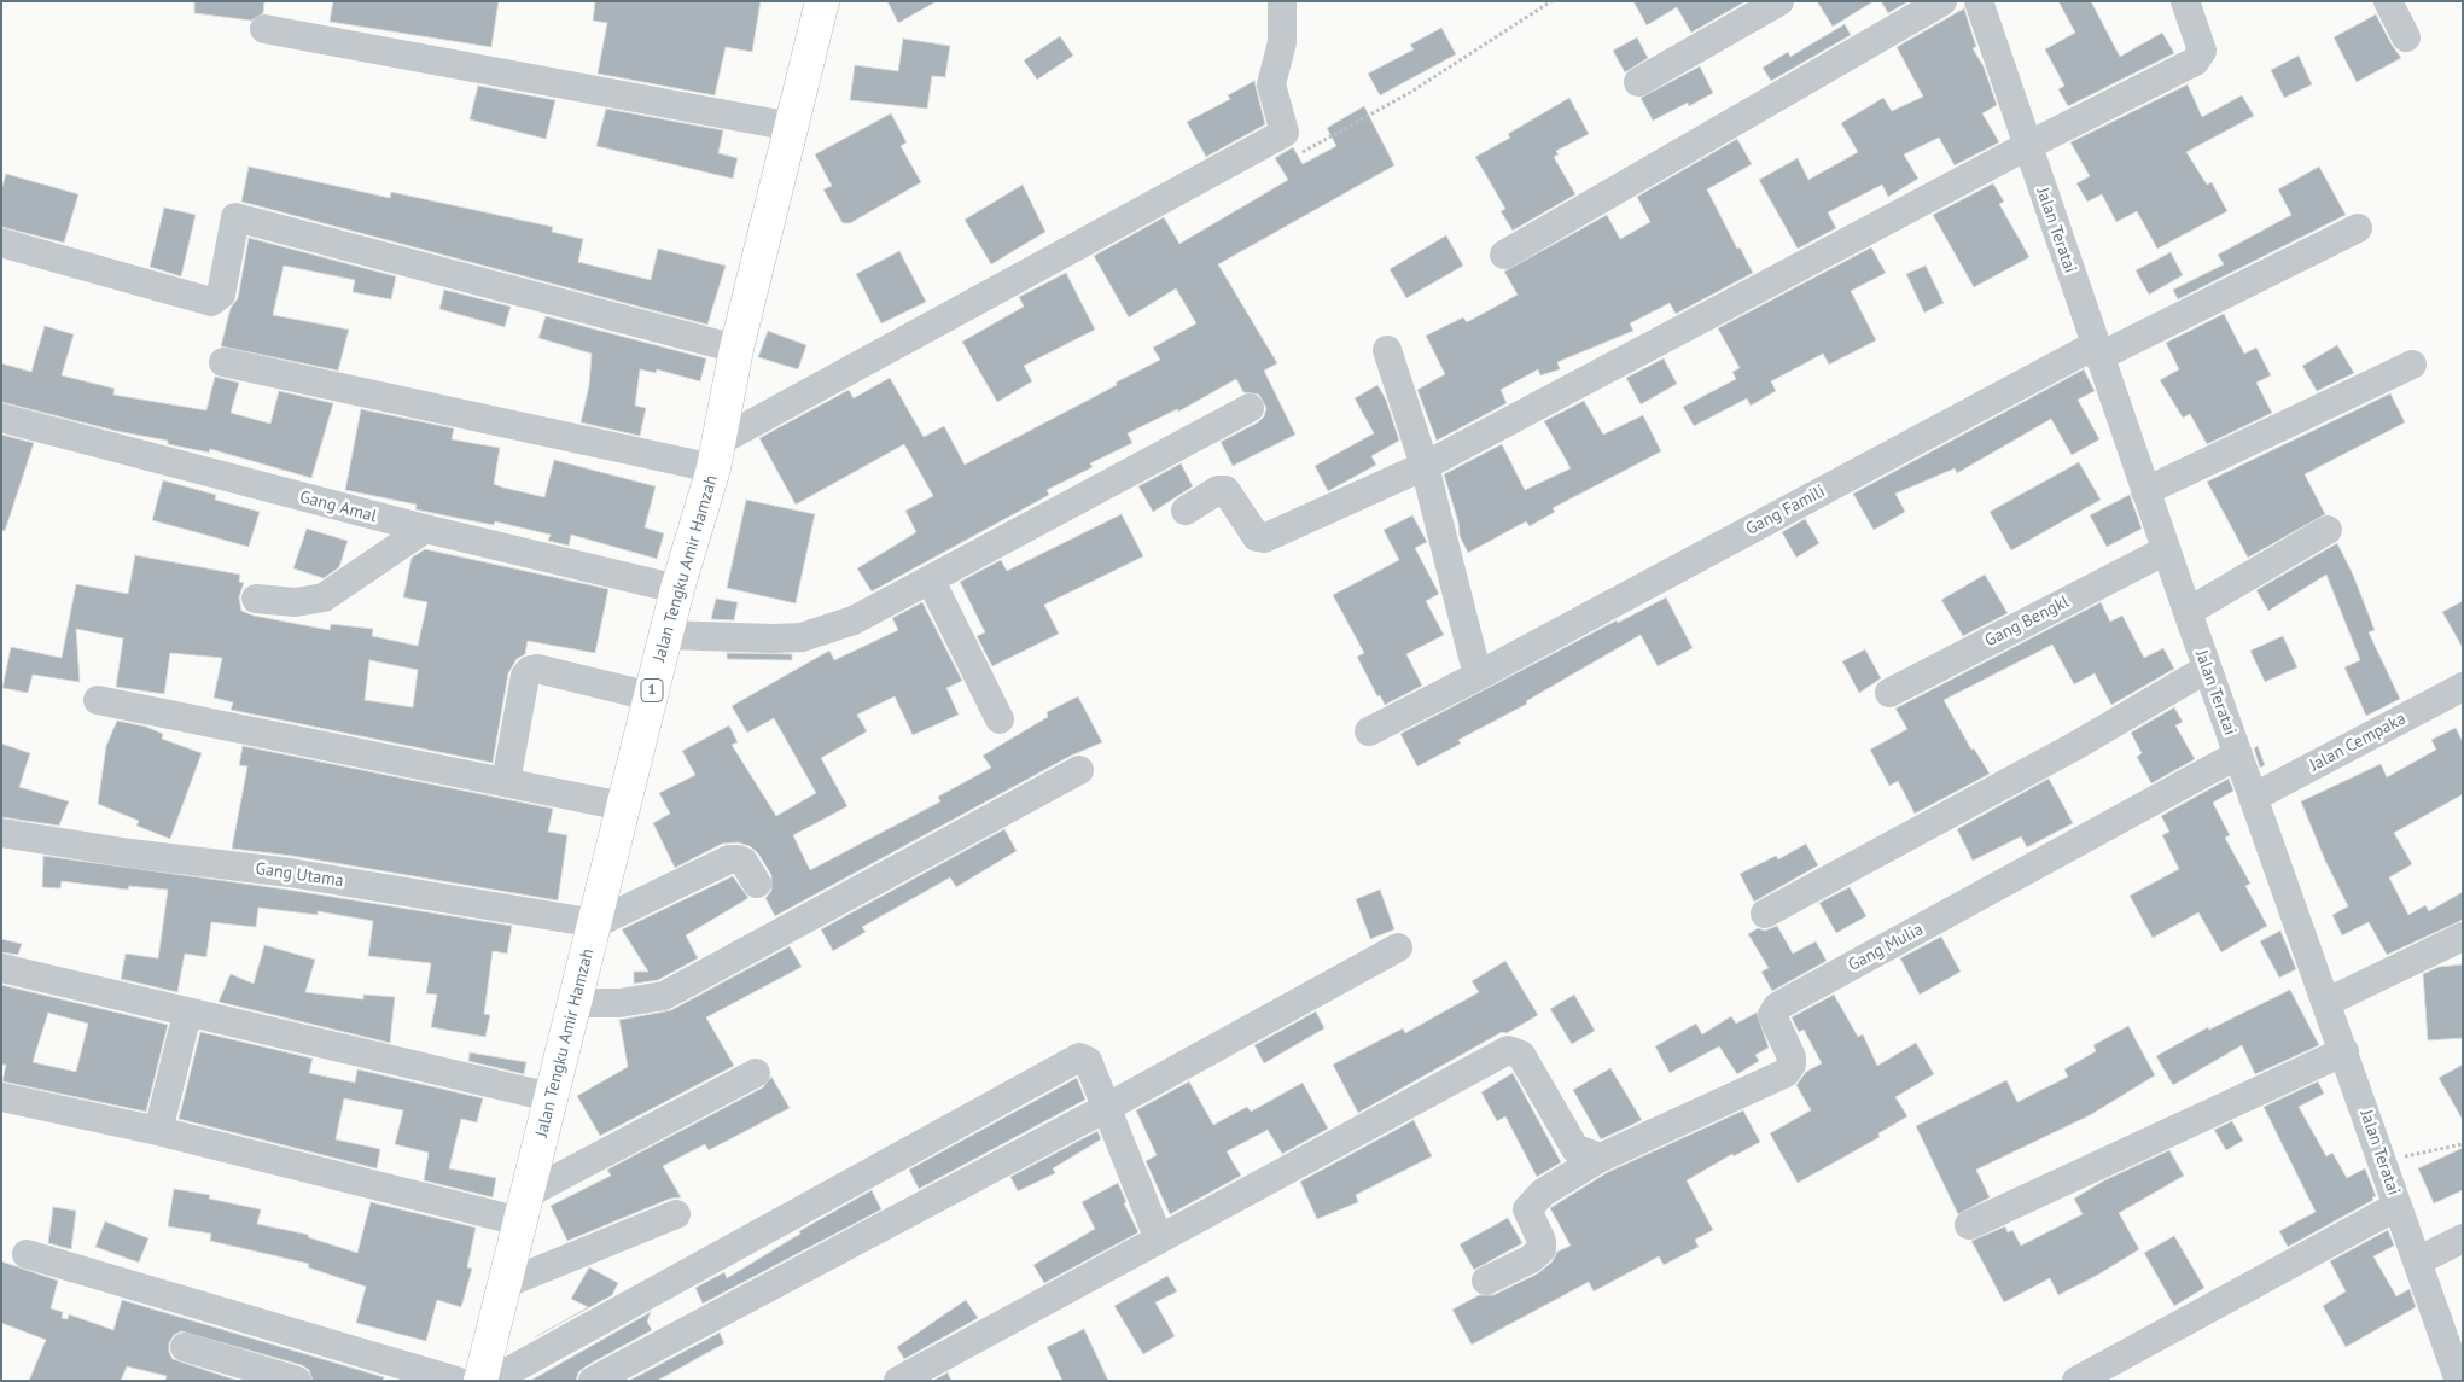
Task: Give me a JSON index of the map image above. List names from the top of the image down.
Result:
{
  "streets": {
    "main road": ["Jalan Tengku Amir Hamzah", "1"],
    "street": [
      "Jalan Teratai",
      "Gang Amal",
      "Gang Famili",
      "Gang Bengkl",
      "Jalan Cempaka",
      "Gang Utama",
      "Gang Mulia"
    ]
  },
  "crossings": [
    ["Jalan Teratai", "Gang Famili"],
    ["Jalan Teratai", "Gang Bengkl"],
    ["Jalan Teratai", "Jalan Cempaka"],
    ["Jalan Teratai", "Gang Mulia"],
    ["Gang Amal", "Jalan Tengku Amir Hamzah"],
    ["Jalan Tengku Amir Hamzah", "Gang Utama"]
  ]
}
